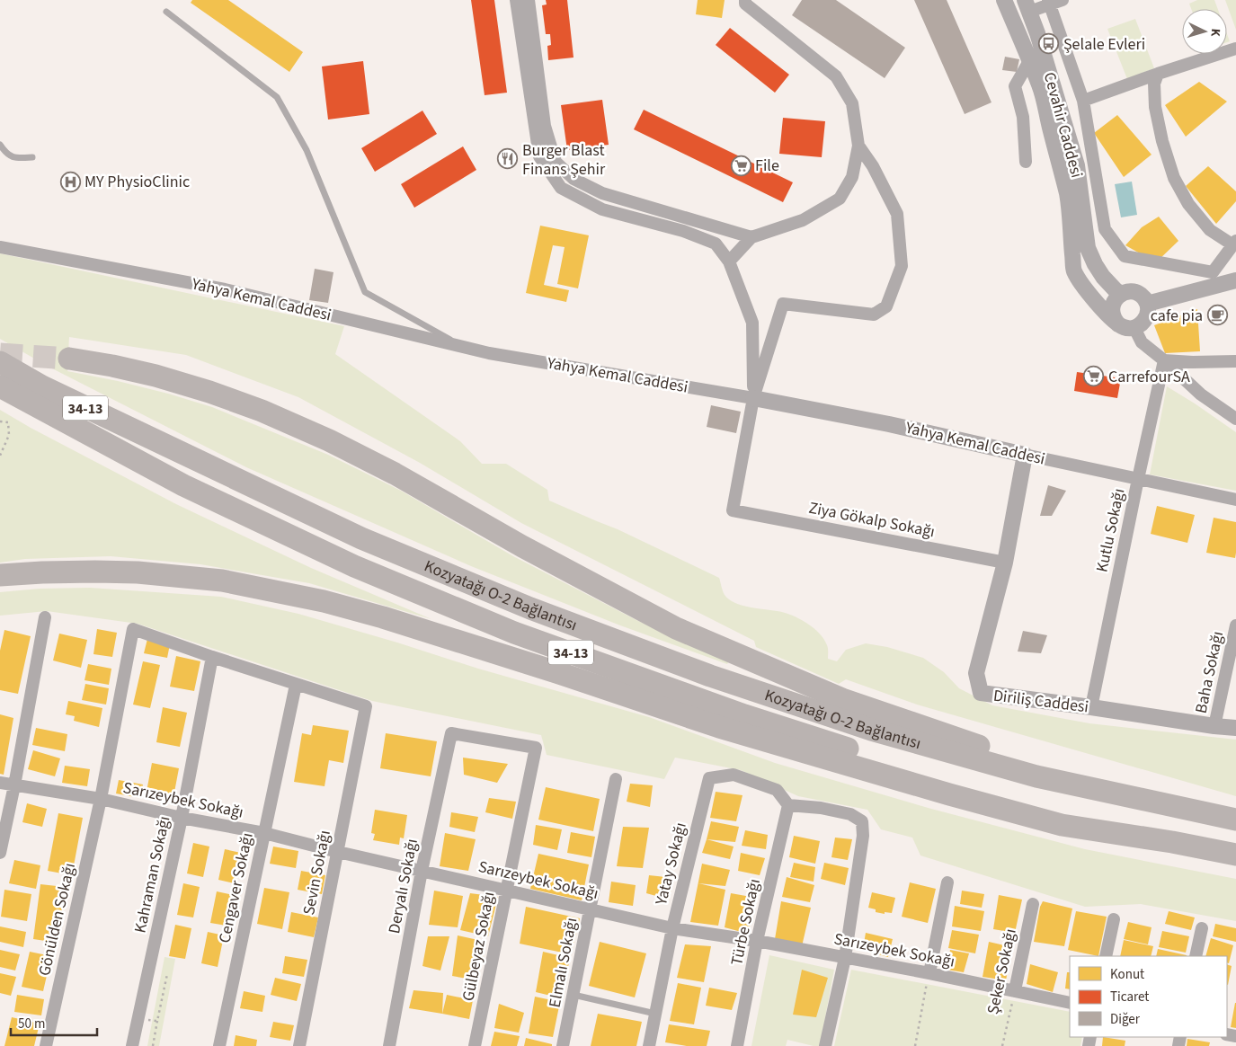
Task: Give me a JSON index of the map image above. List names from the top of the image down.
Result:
{
  "streets": {
    "highway": ["34-13", "Kozyatağı O-2 Bağlantısı"],
    "street": [
      "Cevahir Caddesi",
      "Yahya Kemal Caddesi",
      "Ziya Gökalp Sokağı",
      "Kutlu Sokağı",
      "Baha Sokağı",
      "Diriliş Caddesi",
      "Sarızeybek Sokağı",
      "Yatay Sokağı",
      "Sevin Sokağı",
      "Kahraman Sokağı",
      "Deryalı Sokağı",
      "Cengaver Sokağı",
      "Gönülden Sokağı",
      "Türbe Sokağı",
      "Gülbeyaz Sokağı",
      "Elmalı Sokağı",
      "Şeker Sokağı"
    ]
  },
  "crossings": [
    ["Yahya Kemal Caddesi", "Ziya Gökalp Sokağı"],
    ["Yahya Kemal Caddesi", "Kutlu Sokağı"],
    ["Yahya Kemal Caddesi", "Diriliş Caddesi"],
    ["Ziya Gökalp Sokağı", "Diriliş Caddesi"],
    ["Kutlu Sokağı", "Diriliş Caddesi"],
    ["Baha Sokağı", "Diriliş Caddesi"],
    ["Sarızeybek Sokağı", "Yatay Sokağı"],
    ["Sarızeybek Sokağı", "Sevin Sokağı"],
    ["Sarızeybek Sokağı", "Kahraman Sokağı"],
    ["Sarızeybek Sokağı", "Deryalı Sokağı"],
    ["Sarızeybek Sokağı", "Cengaver Sokağı"],
    ["Sarızeybek Sokağı", "Gönülden Sokağı"],
    ["Sarızeybek Sokağı", "Türbe Sokağı"],
    ["Sarızeybek Sokağı", "Gülbeyaz Sokağı"],
    ["Sarızeybek Sokağı", "Elmalı Sokağı"],
    ["Sarızeybek Sokağı", "Şeker Sokağı"],
    ["Yatay Sokağı", "Türbe Sokağı"],
    ["Sevin Sokağı", "Cengaver Sokağı"],
    ["Kahraman Sokağı", "Gönülden Sokağı"],
    ["Deryalı Sokağı", "Gülbeyaz Sokağı"]
  ],
  "places": {
    "bus stop": ["Şelale Evleri"],
    "restaurant": ["Burger Blast Finans Şehir"],
    "supermarket": ["File", "CarrefourSA"],
    "hospital": ["MY PhysioClinic"],
    "cafe": ["cafe pia"]
  },
  "legend": ["Konut", "Ticaret", "Diğer"],
  "scale_bar": "50 m",
  "north": "right"
}
